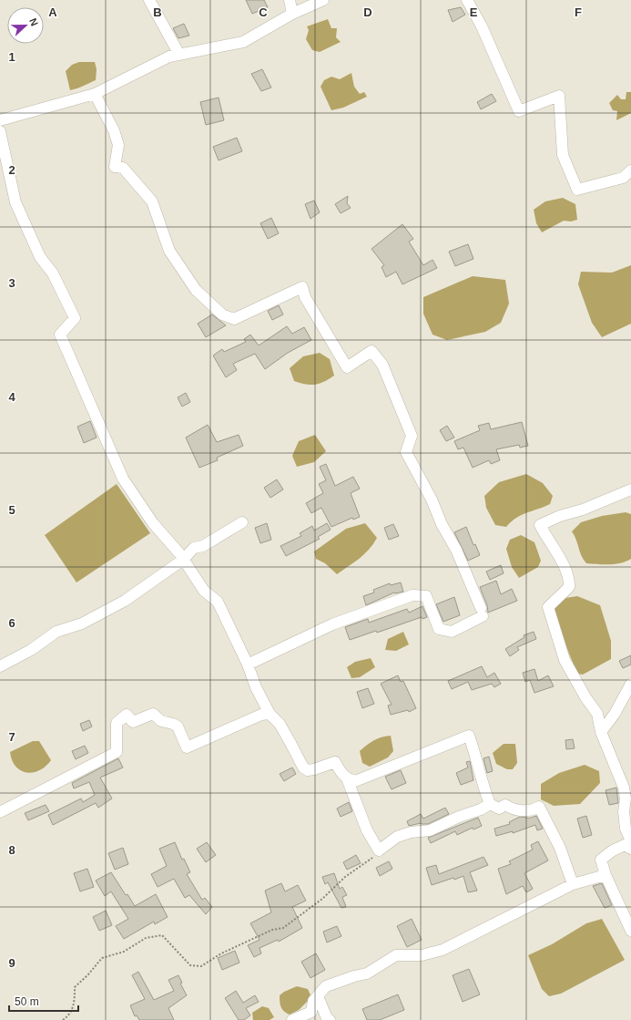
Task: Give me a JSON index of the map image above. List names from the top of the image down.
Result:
{
  "scale_bar": "50 m",
  "north": "right",
  "grid": {
    "columns": [
      "A",
      "B",
      "C",
      "D",
      "E",
      "F"
    ],
    "rows": [
      "1",
      "2",
      "3",
      "4",
      "5",
      "6",
      "7",
      "8",
      "9"
    ]
  }
}
